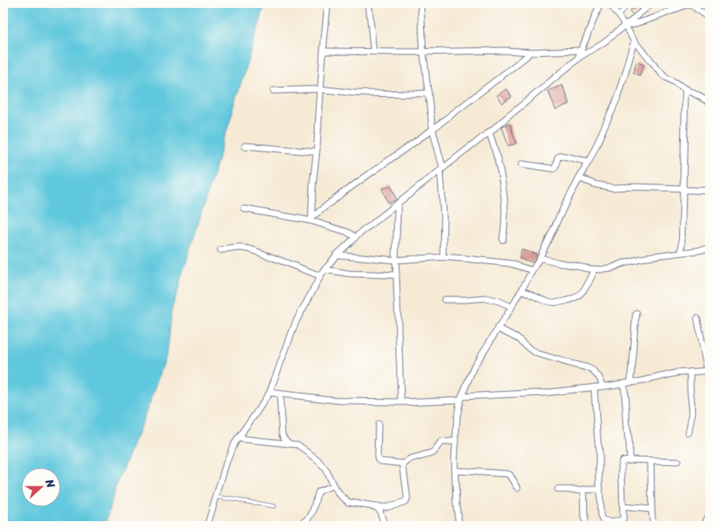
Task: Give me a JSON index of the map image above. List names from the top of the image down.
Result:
{
  "north": "right"
}
